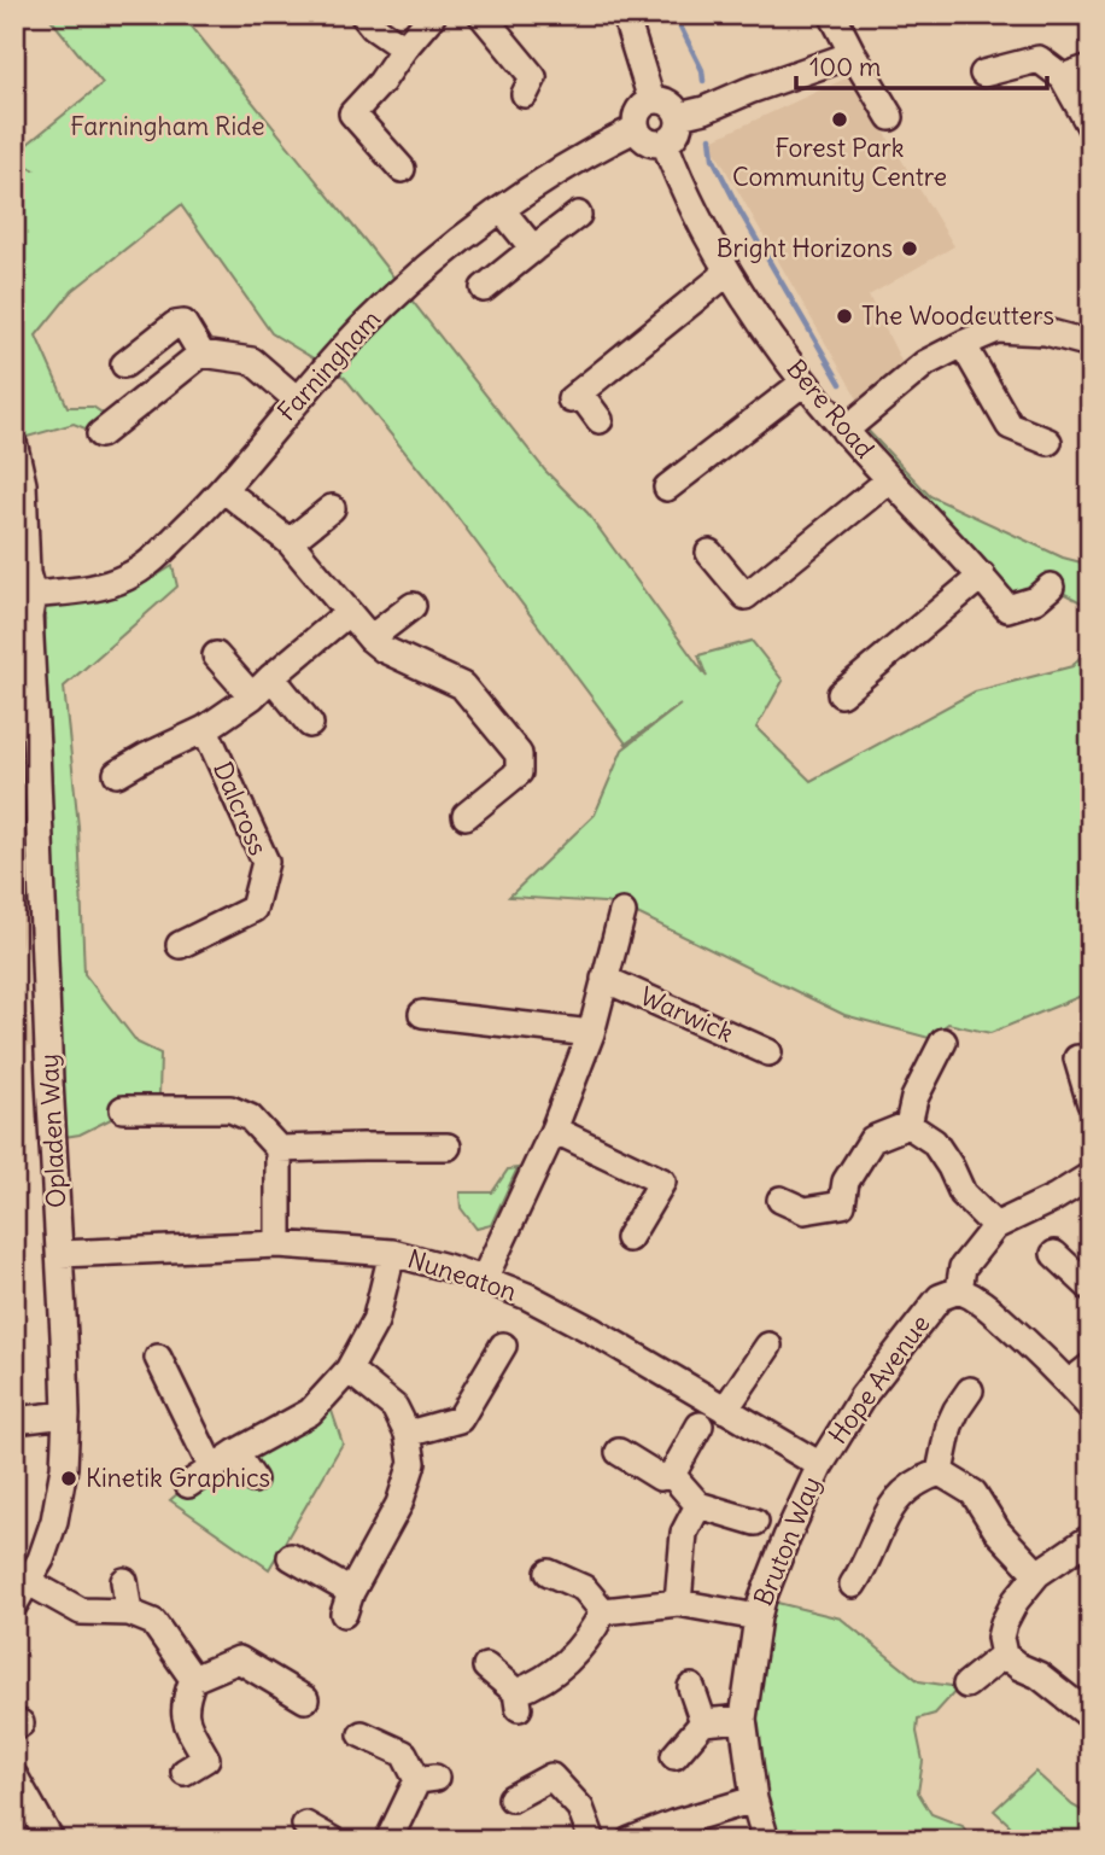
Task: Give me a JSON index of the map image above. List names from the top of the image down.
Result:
{
  "streets": {
    "street": [
      "Farningham",
      "Bere Road",
      "Dalcross",
      "Warwick",
      "Opladen Way",
      "Nuneaton",
      "Hope Avenue",
      "Bruton Way"
    ]
  },
  "crossings": [
    ["Farningham", "Bere Road"],
    ["Farningham", "Opladen Way"],
    ["Warwick", "Nuneaton"],
    ["Opladen Way", "Nuneaton"],
    ["Nuneaton", "Hope Avenue"],
    ["Nuneaton", "Bruton Way"],
    ["Hope Avenue", "Bruton Way"]
  ],
  "parks": ["Farningham Ride"],
  "places": [
    "Forest Park Community Centre",
    "Bright Horizons",
    "The Woodcutters",
    "Kinetik Graphics"
  ],
  "scale_bar": "100 m"
}
